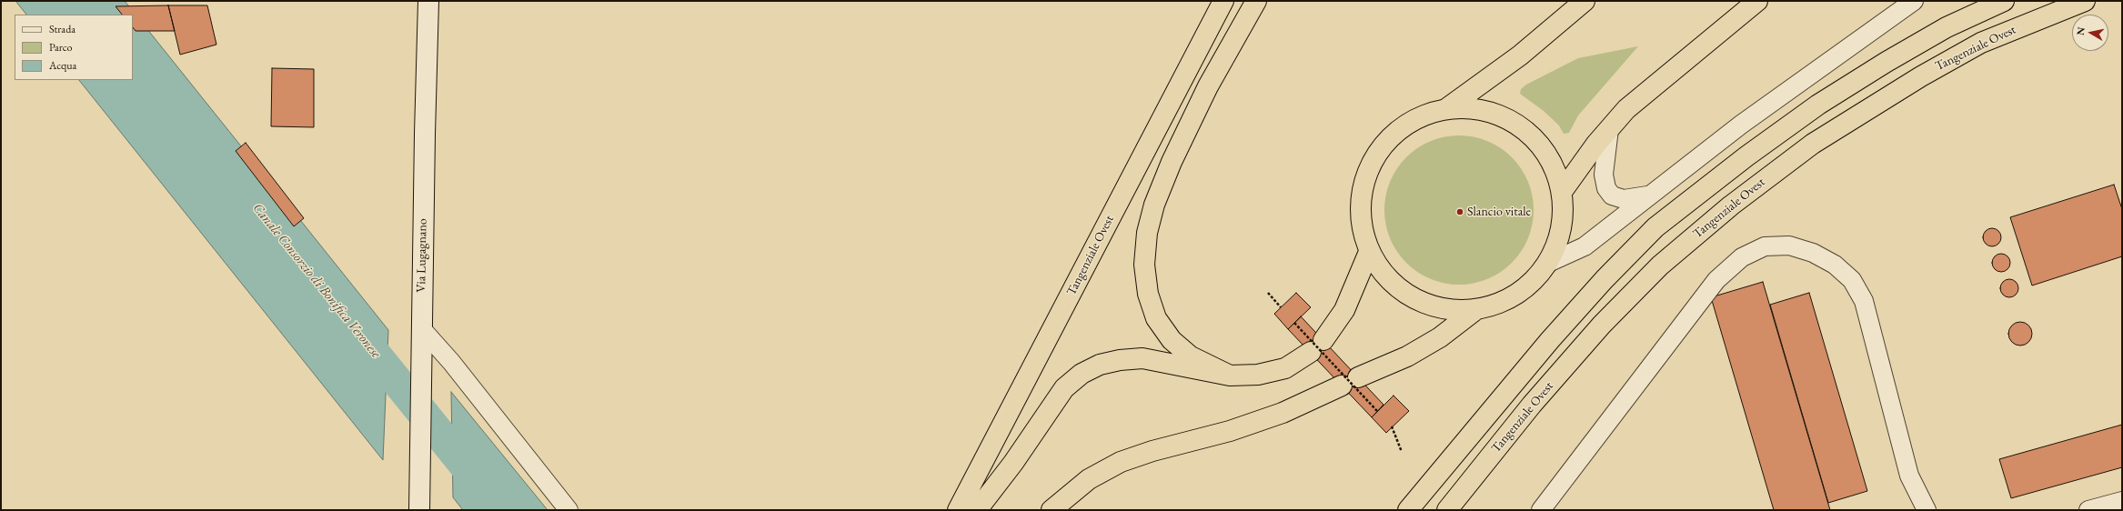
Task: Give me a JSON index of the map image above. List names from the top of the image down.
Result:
{
  "streets": {
    "highway": ["Tangenziale Ovest"],
    "main road": ["Via Lugagnano"]
  },
  "water": ["Canale Consorzio di Bonifica Veronese"],
  "places": ["Slancio vitale"],
  "legend": ["Strada", "Parco", "Acqua"],
  "north": "left"
}
